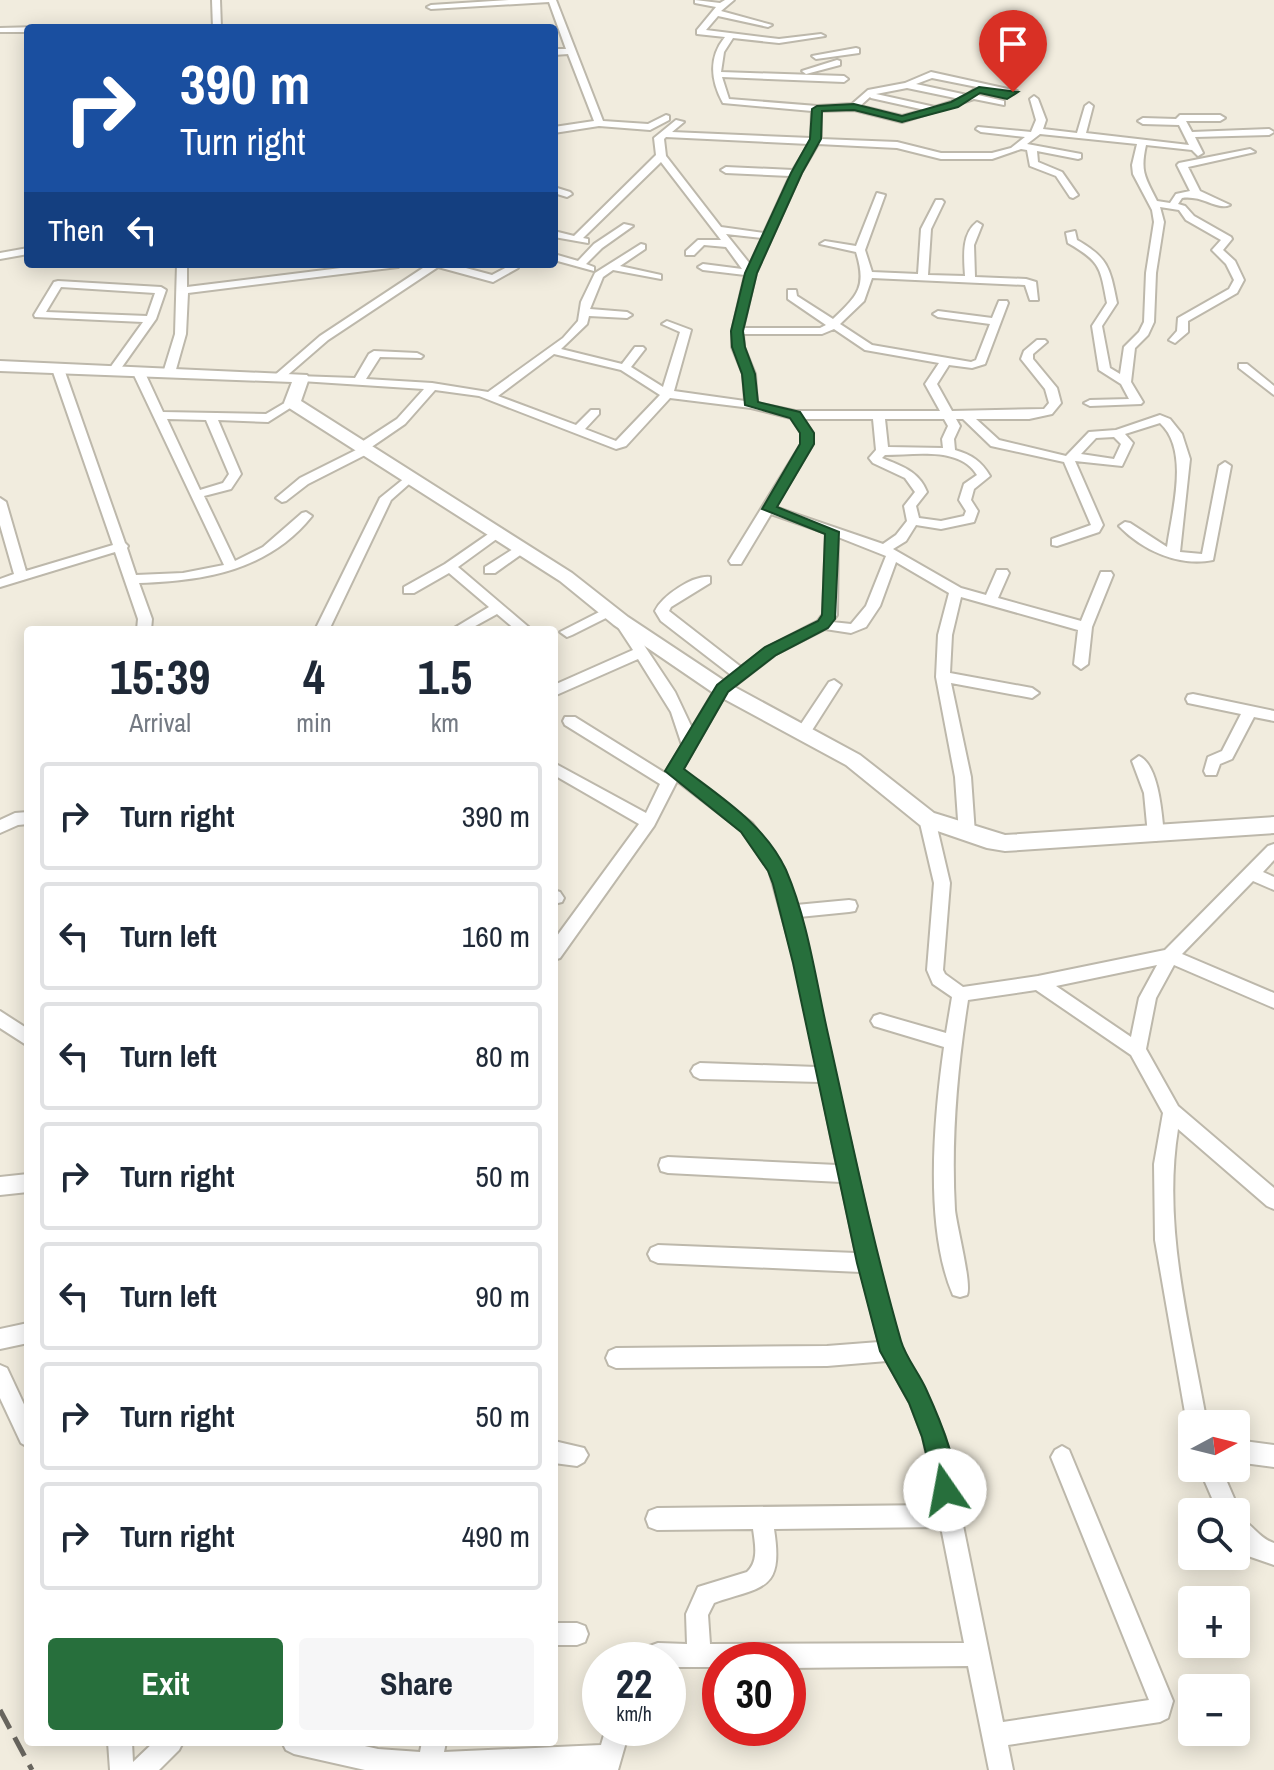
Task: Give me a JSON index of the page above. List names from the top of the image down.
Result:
{
  "north": "right",
  "page": {
    "turn": ["390 m", "Turn right"],
    "then": "Then",
    "eta": [
      "15:39",
      "Arrival",
      "4",
      "min",
      "1.5",
      "km"
    ],
    "list": [
      {
        "name": "Turn right",
        "value": "390 m"
      },
      {
        "name": "Turn left",
        "value": "160 m"
      },
      {
        "name": "Turn left",
        "value": "80 m"
      },
      {
        "name": "Turn right",
        "value": "50 m"
      },
      {
        "name": "Turn left",
        "value": "90 m"
      },
      {
        "name": "Turn right",
        "value": "50 m"
      },
      {
        "name": "Turn right",
        "value": "490 m"
      }
    ],
    "map_buttons": ["+", "−"],
    "buttons": ["Exit", "Share"],
    "speed": "22 km/h",
    "limit": "30"
  }
}
